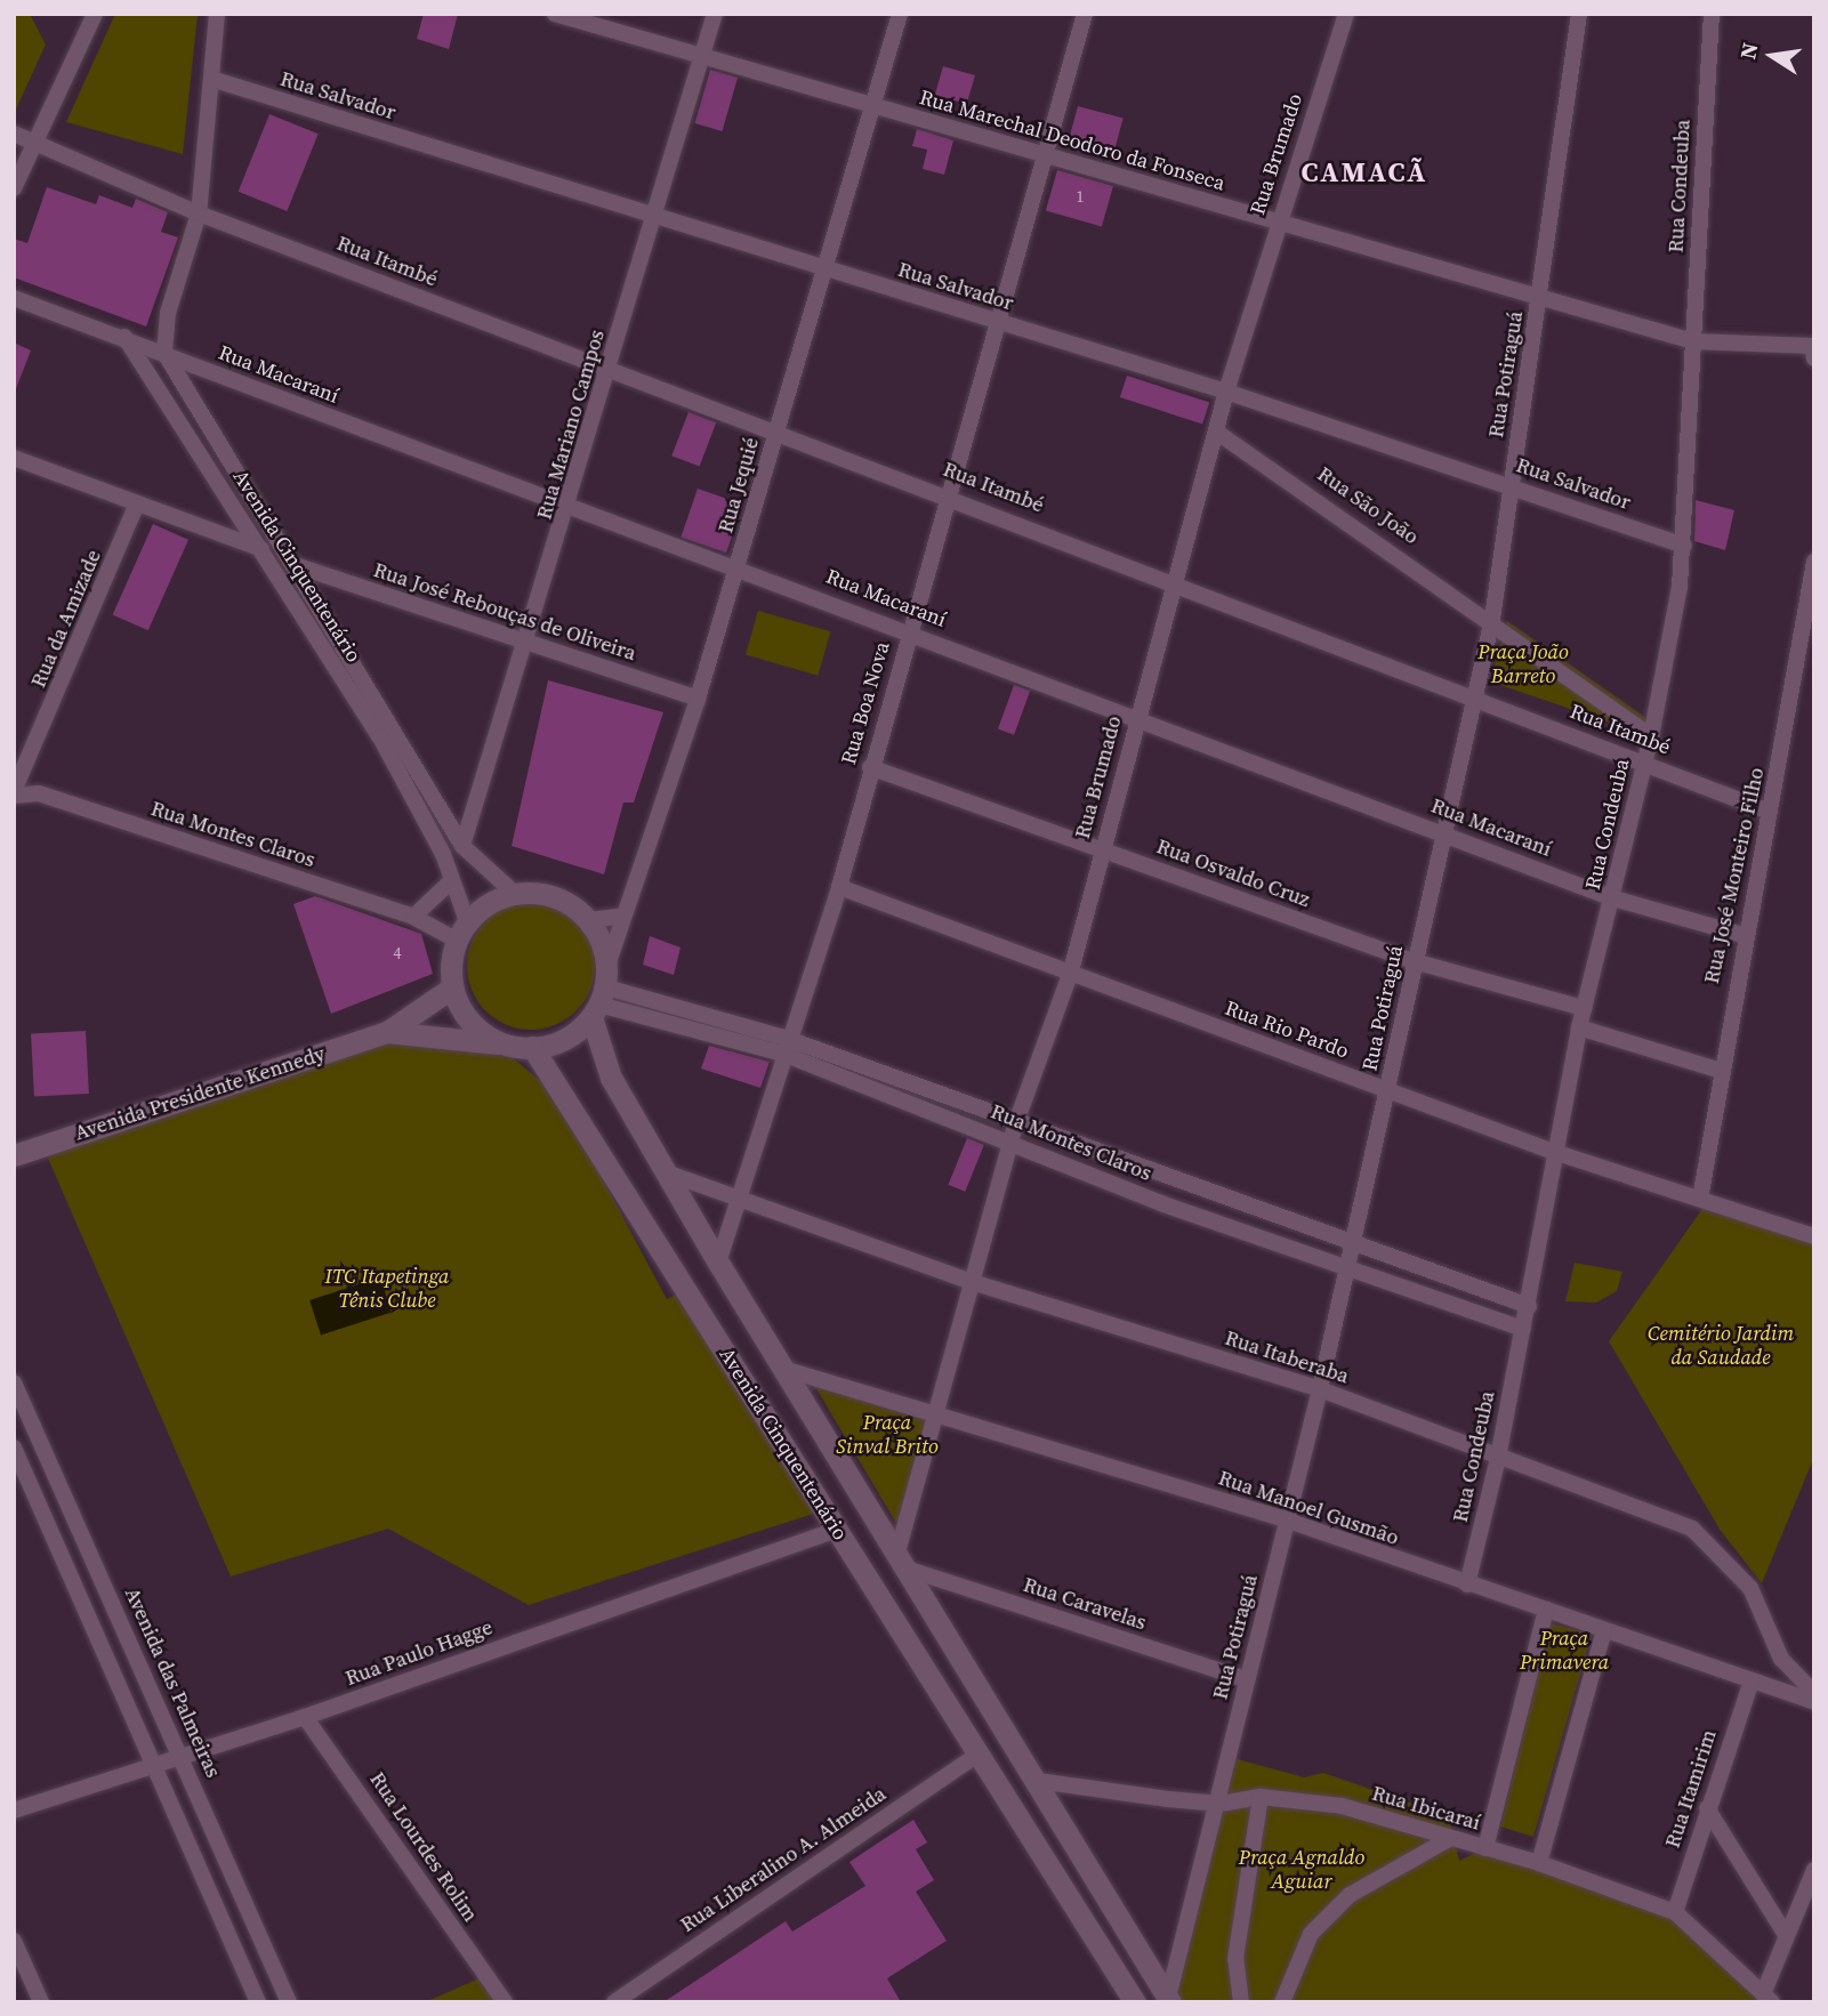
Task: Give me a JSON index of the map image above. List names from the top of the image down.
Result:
{
  "streets": {
    "main road": ["Avenida Cinquentenário", "Avenida Presidente Kennedy"],
    "street": [
      "Rua Salvador",
      "Rua Marechal Deodoro da Fonseca",
      "Rua Brumado",
      "Rua Condeuba",
      "Rua Itambé",
      "Rua Macaraní",
      "Rua Potiraguá",
      "Rua Mariano Campos",
      "Rua Jequié",
      "Rua São João",
      "Rua José Rebouças de Oliveira",
      "Rua da Amizade",
      "Rua Boa Nova",
      "Rua Montes Claros",
      "Rua Osvaldo Cruz",
      "Rua José Monteiro Filho",
      "Rua Rio Pardo",
      "Rua Itaberaba",
      "Rua Manoel Gusmão",
      "Rua Caravelas",
      "Rua Paulo Hagge",
      "Avenida das Palmeiras",
      "Rua Itamirim",
      "Rua Ibicaraí",
      "Rua Lourdes Rolim",
      "Rua Liberalino A. Almeida"
    ]
  },
  "crossings": [
    ["Rua Salvador", "Rua Brumado"],
    ["Rua Salvador", "Rua Condeuba"],
    ["Rua Salvador", "Rua Potiraguá"],
    ["Rua Salvador", "Rua Mariano Campos"],
    ["Rua Salvador", "Rua Jequié"],
    ["Rua Salvador", "Rua Boa Nova"],
    ["Rua Marechal Deodoro da Fonseca", "Rua Brumado"],
    ["Rua Marechal Deodoro da Fonseca", "Rua Condeuba"],
    ["Rua Marechal Deodoro da Fonseca", "Rua Potiraguá"],
    ["Rua Marechal Deodoro da Fonseca", "Rua Mariano Campos"],
    ["Rua Marechal Deodoro da Fonseca", "Rua Jequié"],
    ["Rua Marechal Deodoro da Fonseca", "Rua Boa Nova"],
    ["Rua Brumado", "Rua Itambé"],
    ["Rua Brumado", "Rua Macaraní"],
    ["Rua Brumado", "Rua São João"],
    ["Rua Brumado", "Avenida Cinquentenário"],
    ["Rua Brumado", "Rua Montes Claros"],
    ["Rua Brumado", "Rua Osvaldo Cruz"],
    ["Rua Brumado", "Rua Rio Pardo"],
    ["Rua Brumado", "Rua Itaberaba"],
    ["Rua Brumado", "Rua Manoel Gusmão"],
    ["Rua Brumado", "Rua Caravelas"],
    ["Rua Condeuba", "Rua Itambé"],
    ["Rua Condeuba", "Rua Macaraní"],
    ["Rua Condeuba", "Rua Montes Claros"],
    ["Rua Condeuba", "Rua Osvaldo Cruz"],
    ["Rua Condeuba", "Rua Rio Pardo"],
    ["Rua Condeuba", "Rua Itaberaba"],
    ["Rua Condeuba", "Rua Manoel Gusmão"],
    ["Rua Itambé", "Rua Potiraguá"],
    ["Rua Itambé", "Rua Mariano Campos"],
    ["Rua Itambé", "Rua Jequié"],
    ["Rua Itambé", "Rua Boa Nova"],
    ["Rua Itambé", "Rua José Monteiro Filho"],
    ["Rua Macaraní", "Rua Potiraguá"],
    ["Rua Macaraní", "Rua Mariano Campos"],
    ["Rua Macaraní", "Rua Jequié"],
    ["Rua Macaraní", "Avenida Cinquentenário"],
    ["Rua Macaraní", "Rua Boa Nova"],
    ["Rua Macaraní", "Rua José Monteiro Filho"],
    ["Rua Potiraguá", "Rua São João"],
    ["Rua Potiraguá", "Avenida Cinquentenário"],
    ["Rua Potiraguá", "Rua Montes Claros"],
    ["Rua Potiraguá", "Rua Osvaldo Cruz"],
    ["Rua Potiraguá", "Rua Rio Pardo"],
    ["Rua Potiraguá", "Rua Itaberaba"],
    ["Rua Potiraguá", "Rua Manoel Gusmão"],
    ["Rua Potiraguá", "Rua Caravelas"],
    ["Rua Potiraguá", "Rua Ibicaraí"],
    ["Rua Mariano Campos", "Avenida Cinquentenário"],
    ["Rua Mariano Campos", "Rua José Rebouças de Oliveira"],
    ["Rua Jequié", "Avenida Cinquentenário"],
    ["Rua Jequié", "Rua José Rebouças de Oliveira"],
    ["Rua Jequié", "Rua Montes Claros"],
    ["Rua Jequié", "Avenida Presidente Kennedy"],
    ["Avenida Cinquentenário", "Rua José Rebouças de Oliveira"],
    ["Avenida Cinquentenário", "Rua Boa Nova"],
    ["Avenida Cinquentenário", "Rua Montes Claros"],
    ["Avenida Cinquentenário", "Avenida Presidente Kennedy"],
    ["Avenida Cinquentenário", "Rua Itaberaba"],
    ["Avenida Cinquentenário", "Rua Manoel Gusmão"],
    ["Avenida Cinquentenário", "Rua Caravelas"],
    ["Avenida Cinquentenário", "Rua Paulo Hagge"],
    ["Avenida Cinquentenário", "Rua Ibicaraí"],
    ["Avenida Cinquentenário", "Rua Liberalino A. Almeida"],
    ["Rua da Amizade", "Rua Montes Claros"],
    ["Rua Boa Nova", "Rua Montes Claros"],
    ["Rua Boa Nova", "Rua Osvaldo Cruz"],
    ["Rua Boa Nova", "Rua Rio Pardo"],
    ["Rua Boa Nova", "Rua Itaberaba"],
    ["Rua Montes Claros", "Avenida Presidente Kennedy"],
    ["Rua José Monteiro Filho", "Rua Rio Pardo"],
    ["Rua Manoel Gusmão", "Rua Itamirim"],
    ["Rua Paulo Hagge", "Avenida das Palmeiras"],
    ["Rua Paulo Hagge", "Rua Lourdes Rolim"],
    ["Rua Itamirim", "Rua Ibicaraí"]
  ],
  "districts": ["CAMACÃ"],
  "parks": [
    "Praça João Barreto",
    "ITC Itapetinga Tênis Clube",
    "Cemitério Jardim da Saudade",
    "Praça Sinval Brito",
    "Praça Primavera",
    "Praça Agnaldo Aguiar"
  ],
  "house_numbers": ["1", "4"],
  "north": "left"
}
